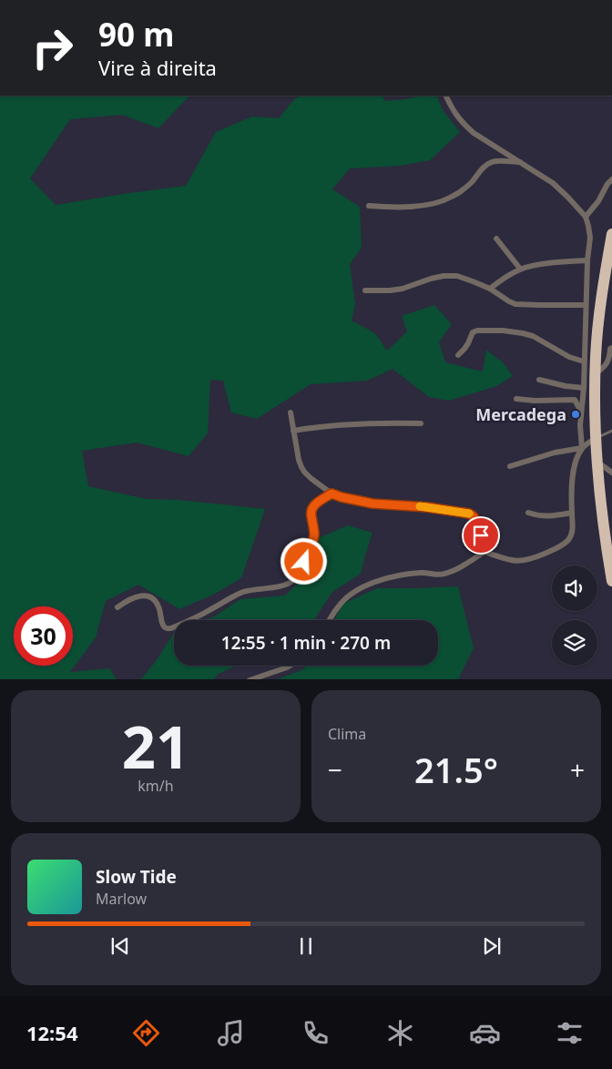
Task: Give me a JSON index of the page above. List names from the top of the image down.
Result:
{
  "places": ["Mercadega"],
  "page": {
    "turn": ["90 m", "Vire à direita"],
    "limit": "30",
    "trip": "12:55 · 1 min · 270 m",
    "tile": [
      ["21", "km/h"],
      "Clima"
    ],
    "heat": ["−", "21.5°", "+"],
    "song": ["Slow Tide", "Marlow"],
    "tabs": "12:54"
  }
}
